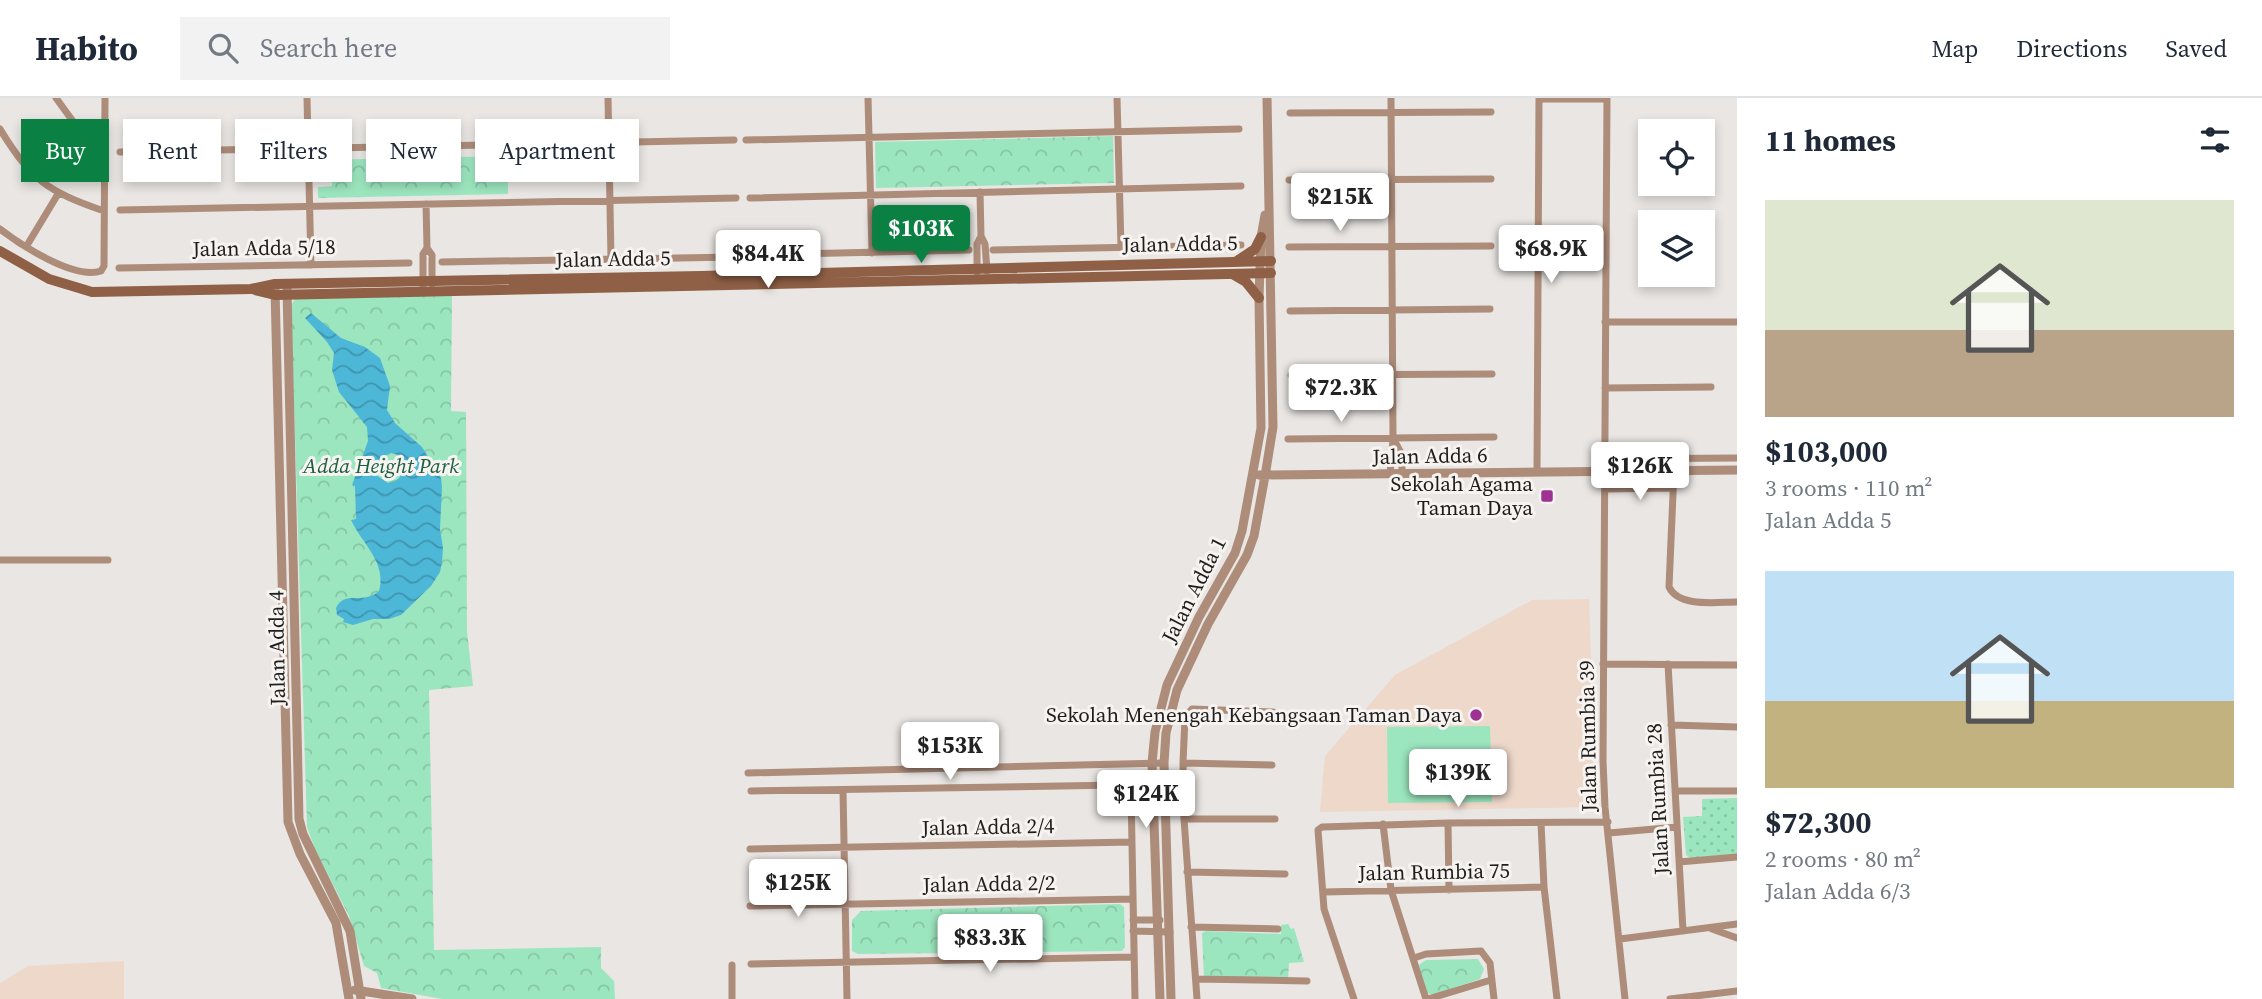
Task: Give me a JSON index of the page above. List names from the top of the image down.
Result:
{
  "streets": {
    "main road": ["Jalan Adda 5"],
    "street": [
      "Jalan Adda 5/18",
      "Jalan Adda 6",
      "Jalan Adda 1",
      "Jalan Adda 4",
      "Jalan Rumbia 39",
      "Jalan Rumbia 28",
      "Jalan Adda 2/4",
      "Jalan Rumbia 75",
      "Jalan Adda 2/2"
    ]
  },
  "crossings": [
    ["Jalan Adda 5", "Jalan Adda 1"],
    ["Jalan Adda 5", "Jalan Adda 4"],
    ["Jalan Adda 6", "Jalan Adda 1"],
    ["Jalan Adda 6", "Jalan Rumbia 39"]
  ],
  "parks": ["Adda Height Park"],
  "places": {
    "transit": ["Sekolah Agama Taman Daya"],
    "other": ["Sekolah Menengah Kebangsaan Taman Daya"]
  },
  "page": {
    "header": "Habito",
    "search": "Search here",
    "nav": ["Map", "Directions", "Saved"],
    "heading": "11 homes",
    "chip": [
      "Buy",
      "Rent",
      "Filters",
      "New",
      "Apartment"
    ],
    "price": [
      "$215K",
      "$103K",
      "$68.9K",
      "$84.4K",
      "$72.3K",
      "$126K",
      "$153K",
      "$139K",
      "$124K",
      "$125K",
      "$83.3K"
    ],
    "list": [
      {
        "name": "$103,000",
        "note": "3 rooms · 110 m² · Jalan Adda 5"
      },
      {
        "name": "$72,300",
        "note": "2 rooms · 80 m² · Jalan Adda 6/3"
      }
    ]
  }
}
